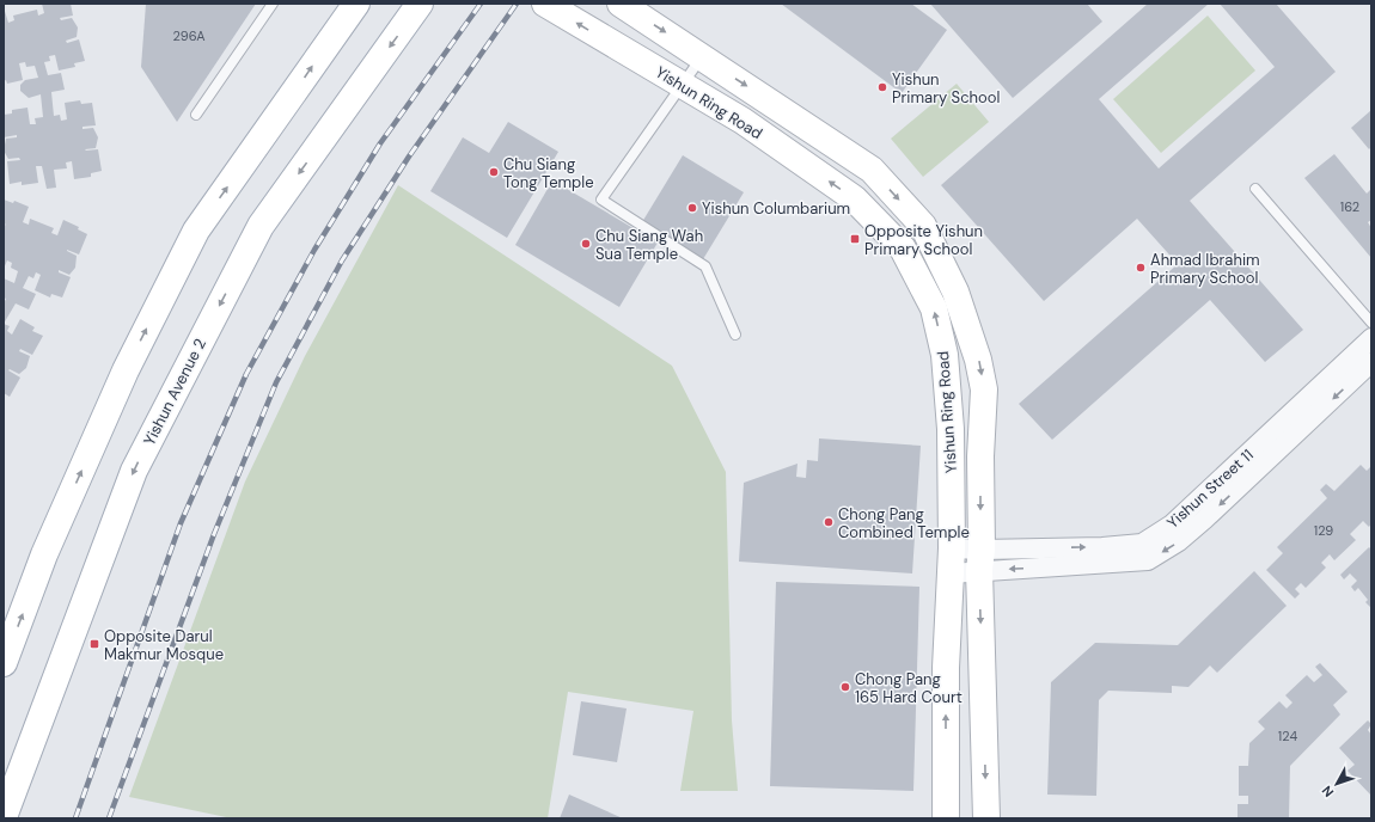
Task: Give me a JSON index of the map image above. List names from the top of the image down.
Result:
{
  "streets": {
    "main road": ["Yishun Ring Road", "Yishun Avenue 2"],
    "street": ["Yishun Street 11"]
  },
  "crossings": [
    ["Yishun Ring Road", "Yishun Street 11"]
  ],
  "places": {
    "other": [
      "Yishun Primary School",
      "Chu Siang Tong Temple",
      "Yishun Columbarium",
      "Chu Siang Wah Sua Temple",
      "Ahmad Ibrahim Primary School",
      "Chong Pang Combined Temple",
      "Chong Pang 165 Hard Court"
    ],
    "transit": ["Opposite Yishun Primary School", "Opposite Darul Makmur Mosque"]
  },
  "house_numbers": [
    "296A",
    "162",
    "129",
    "124"
  ],
  "north": "bottom left"
}
